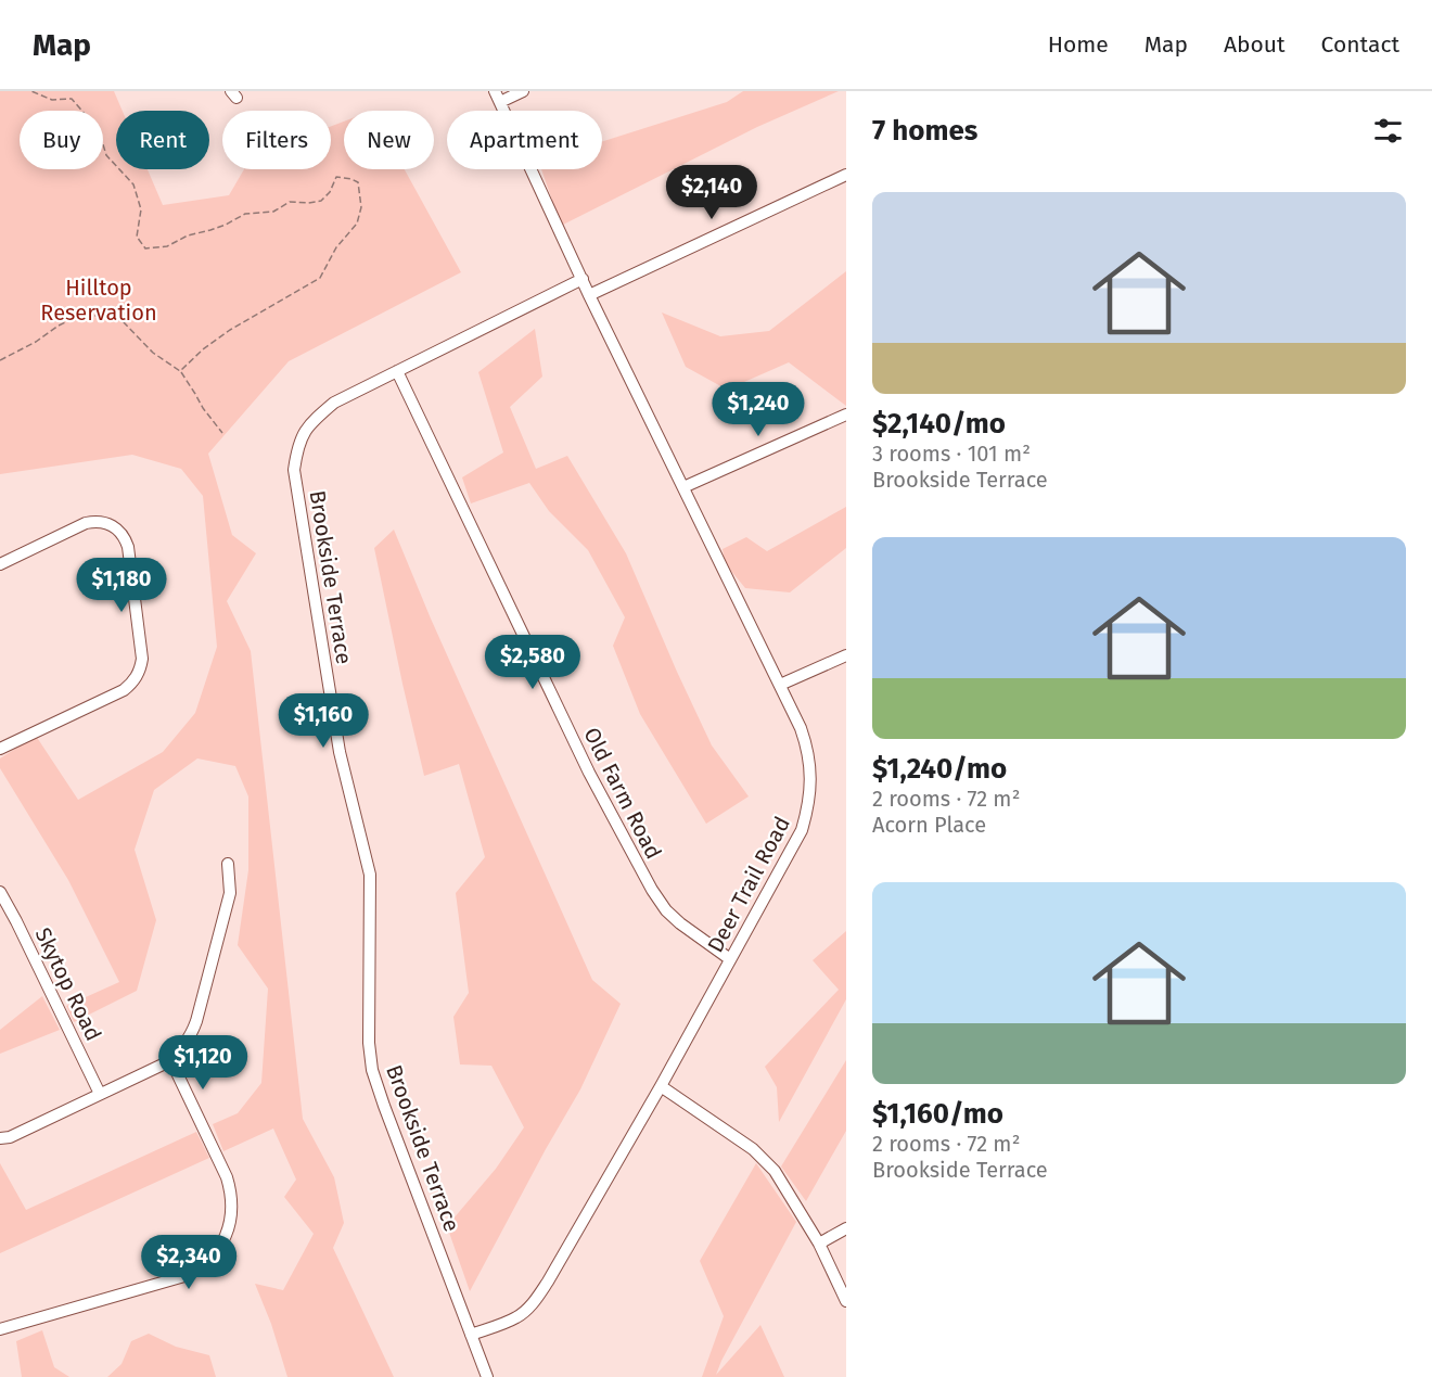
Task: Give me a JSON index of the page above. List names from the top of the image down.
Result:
{
  "streets": {
    "street": [
      "Brookside Terrace",
      "Old Farm Road",
      "Deer Trail Road",
      "Skytop Road"
    ]
  },
  "crossings": [
    ["Brookside Terrace", "Old Farm Road"],
    ["Brookside Terrace", "Deer Trail Road"],
    ["Old Farm Road", "Deer Trail Road"]
  ],
  "parks": ["Hilltop Reservation"],
  "page": {
    "header": "Map",
    "nav": [
      "Home",
      "Map",
      "About",
      "Contact"
    ],
    "heading": "7 homes",
    "chip": [
      "Buy",
      "Rent",
      "Filters",
      "New",
      "Apartment"
    ],
    "price": [
      "$2,140",
      "$1,240",
      "$1,180",
      "$2,580",
      "$1,160",
      "$1,120",
      "$2,340"
    ],
    "list": [
      {
        "name": "$2,140/mo",
        "note": "3 rooms · 101 m² · Brookside Terrace"
      },
      {
        "name": "$1,240/mo",
        "note": "2 rooms · 72 m² · Acorn Place"
      },
      {
        "name": "$1,160/mo",
        "note": "2 rooms · 72 m² · Brookside Terrace"
      }
    ]
  }
}
